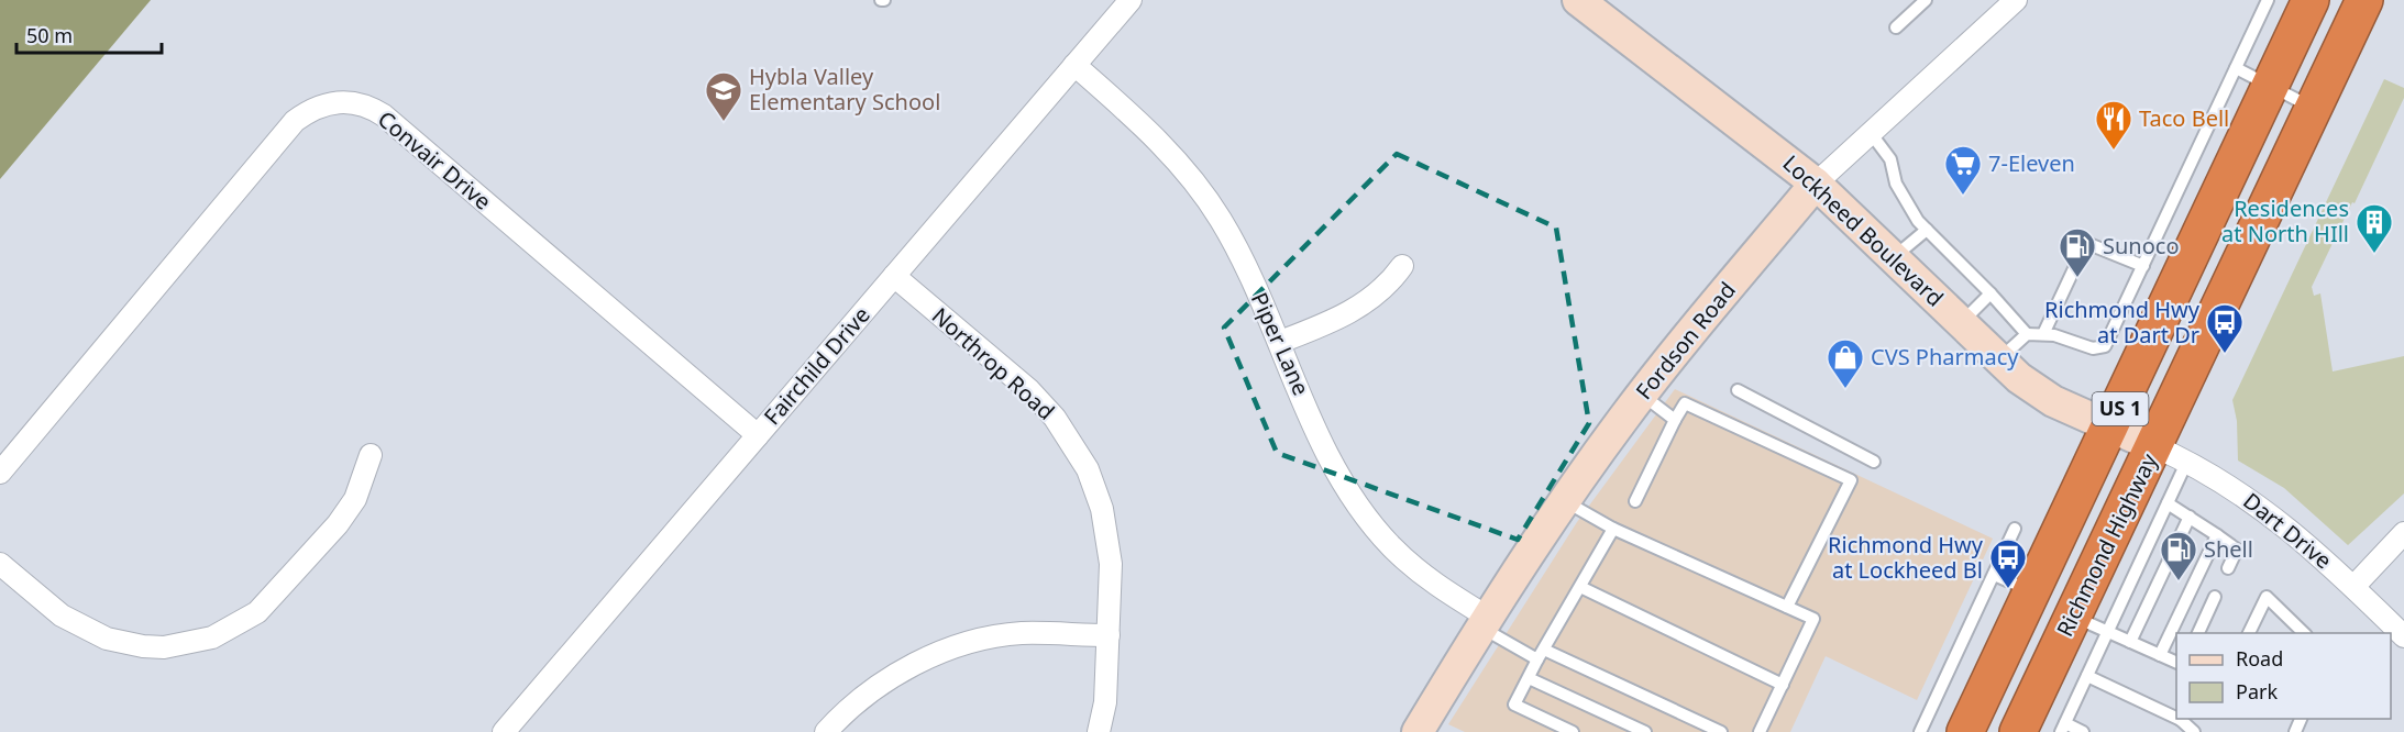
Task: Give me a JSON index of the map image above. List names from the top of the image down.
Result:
{
  "streets": {
    "highway": ["US 1", "Richmond Highway"],
    "street": [
      "Convair Drive",
      "Lockheed Boulevard",
      "Fordson Road",
      "Piper Lane",
      "Northrop Road",
      "Fairchild Drive",
      "Dart Drive"
    ]
  },
  "crossings": [
    ["Convair Drive", "Fairchild Drive"],
    ["Lockheed Boulevard", "Fordson Road"],
    ["Lockheed Boulevard", "US 1"],
    ["Lockheed Boulevard", "Dart Drive"],
    ["Lockheed Boulevard", "Richmond Highway"],
    ["Fordson Road", "Piper Lane"],
    ["Piper Lane", "Fairchild Drive"],
    ["Northrop Road", "Fairchild Drive"],
    ["Dart Drive", "Richmond Highway"]
  ],
  "places": {
    "school or university": ["Hybla Valley Elementary School"],
    "restaurant": ["Taco Bell"],
    "supermarket": ["7-Eleven"],
    "building": ["Residences at North HIll"],
    "fuel station": ["Sunoco", "Shell"],
    "bus stop": ["Richmond Hwy at Dart Dr", "Richmond Hwy at Lockheed Bl"],
    "shop": ["CVS Pharmacy"]
  },
  "legend": ["Road", "Park"],
  "scale_bar": "50 m"
}
